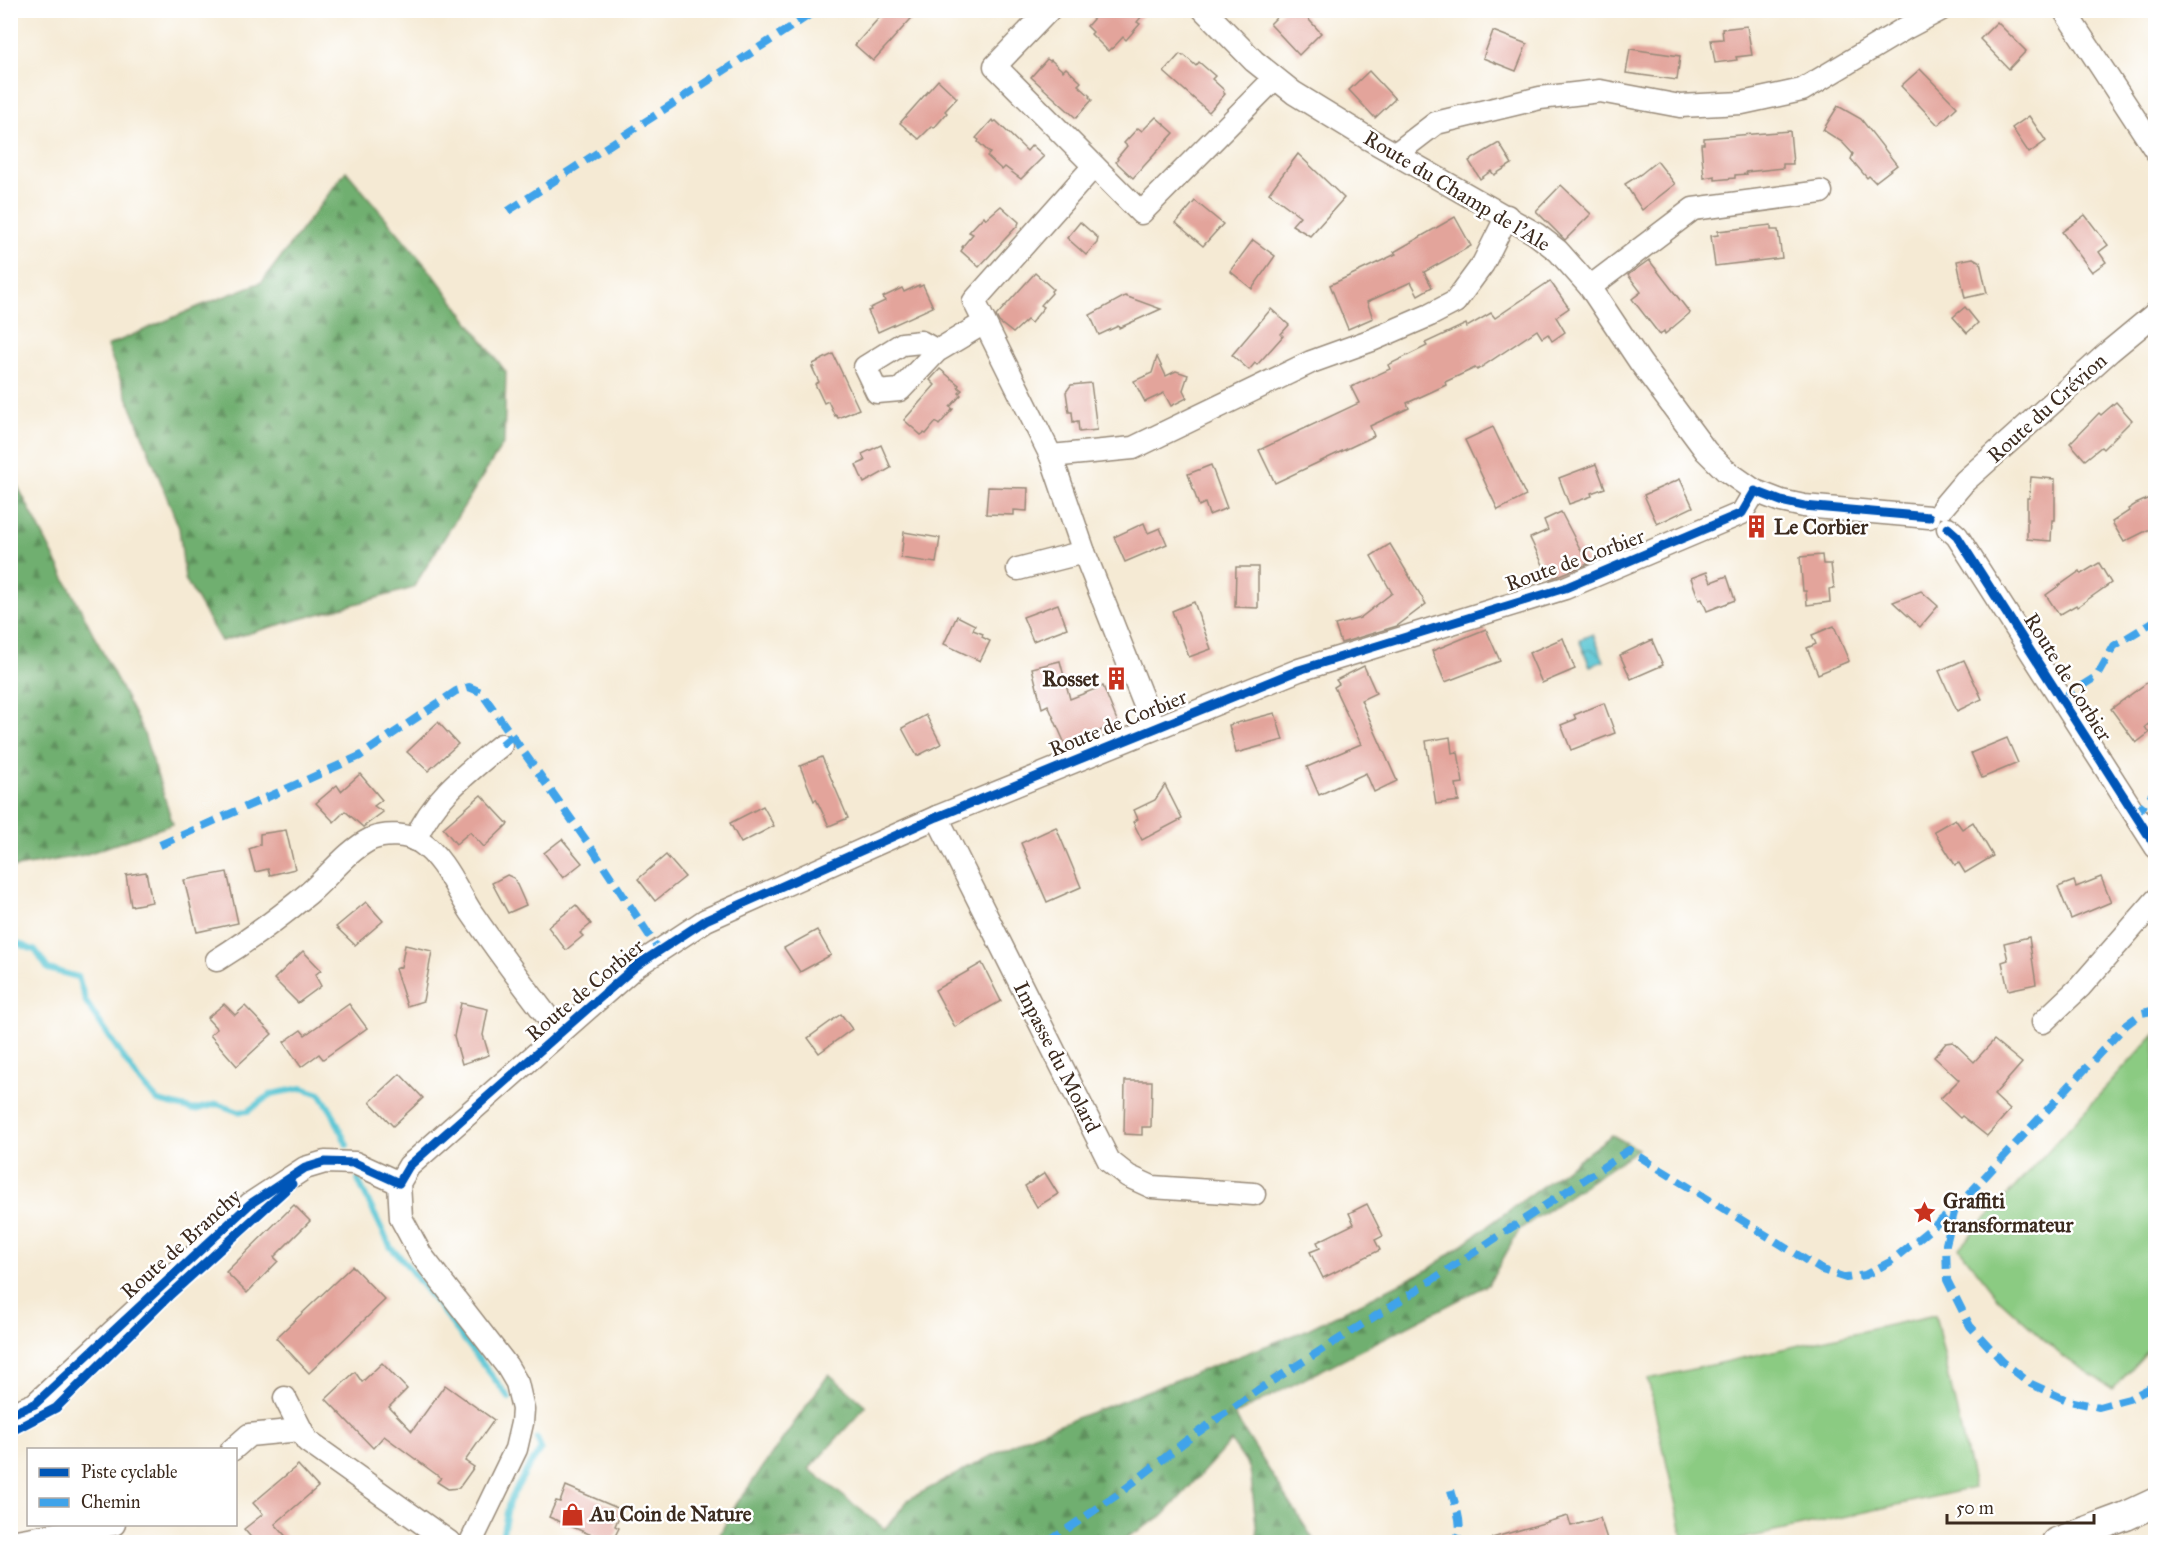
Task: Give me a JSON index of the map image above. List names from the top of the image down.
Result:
{
  "streets": {
    "street": [
      "Route du Champ de l'Ale",
      "Route du Crévion",
      "Route de Corbier",
      "Impasse du Molard",
      "Route de Branchy"
    ]
  },
  "crossings": [
    ["Route du Champ de l'Ale", "Route de Corbier"],
    ["Route du Crévion", "Route de Corbier"],
    ["Route de Corbier", "Impasse du Molard"],
    ["Route de Corbier", "Route de Branchy"]
  ],
  "places": {
    "building": ["Le Corbier", "Rosset"],
    "place": ["Graffiti transformateur"],
    "shop": ["Au Coin de Nature"]
  },
  "legend": ["Piste cyclable", "Chemin"],
  "scale_bar": "50 m"
}
